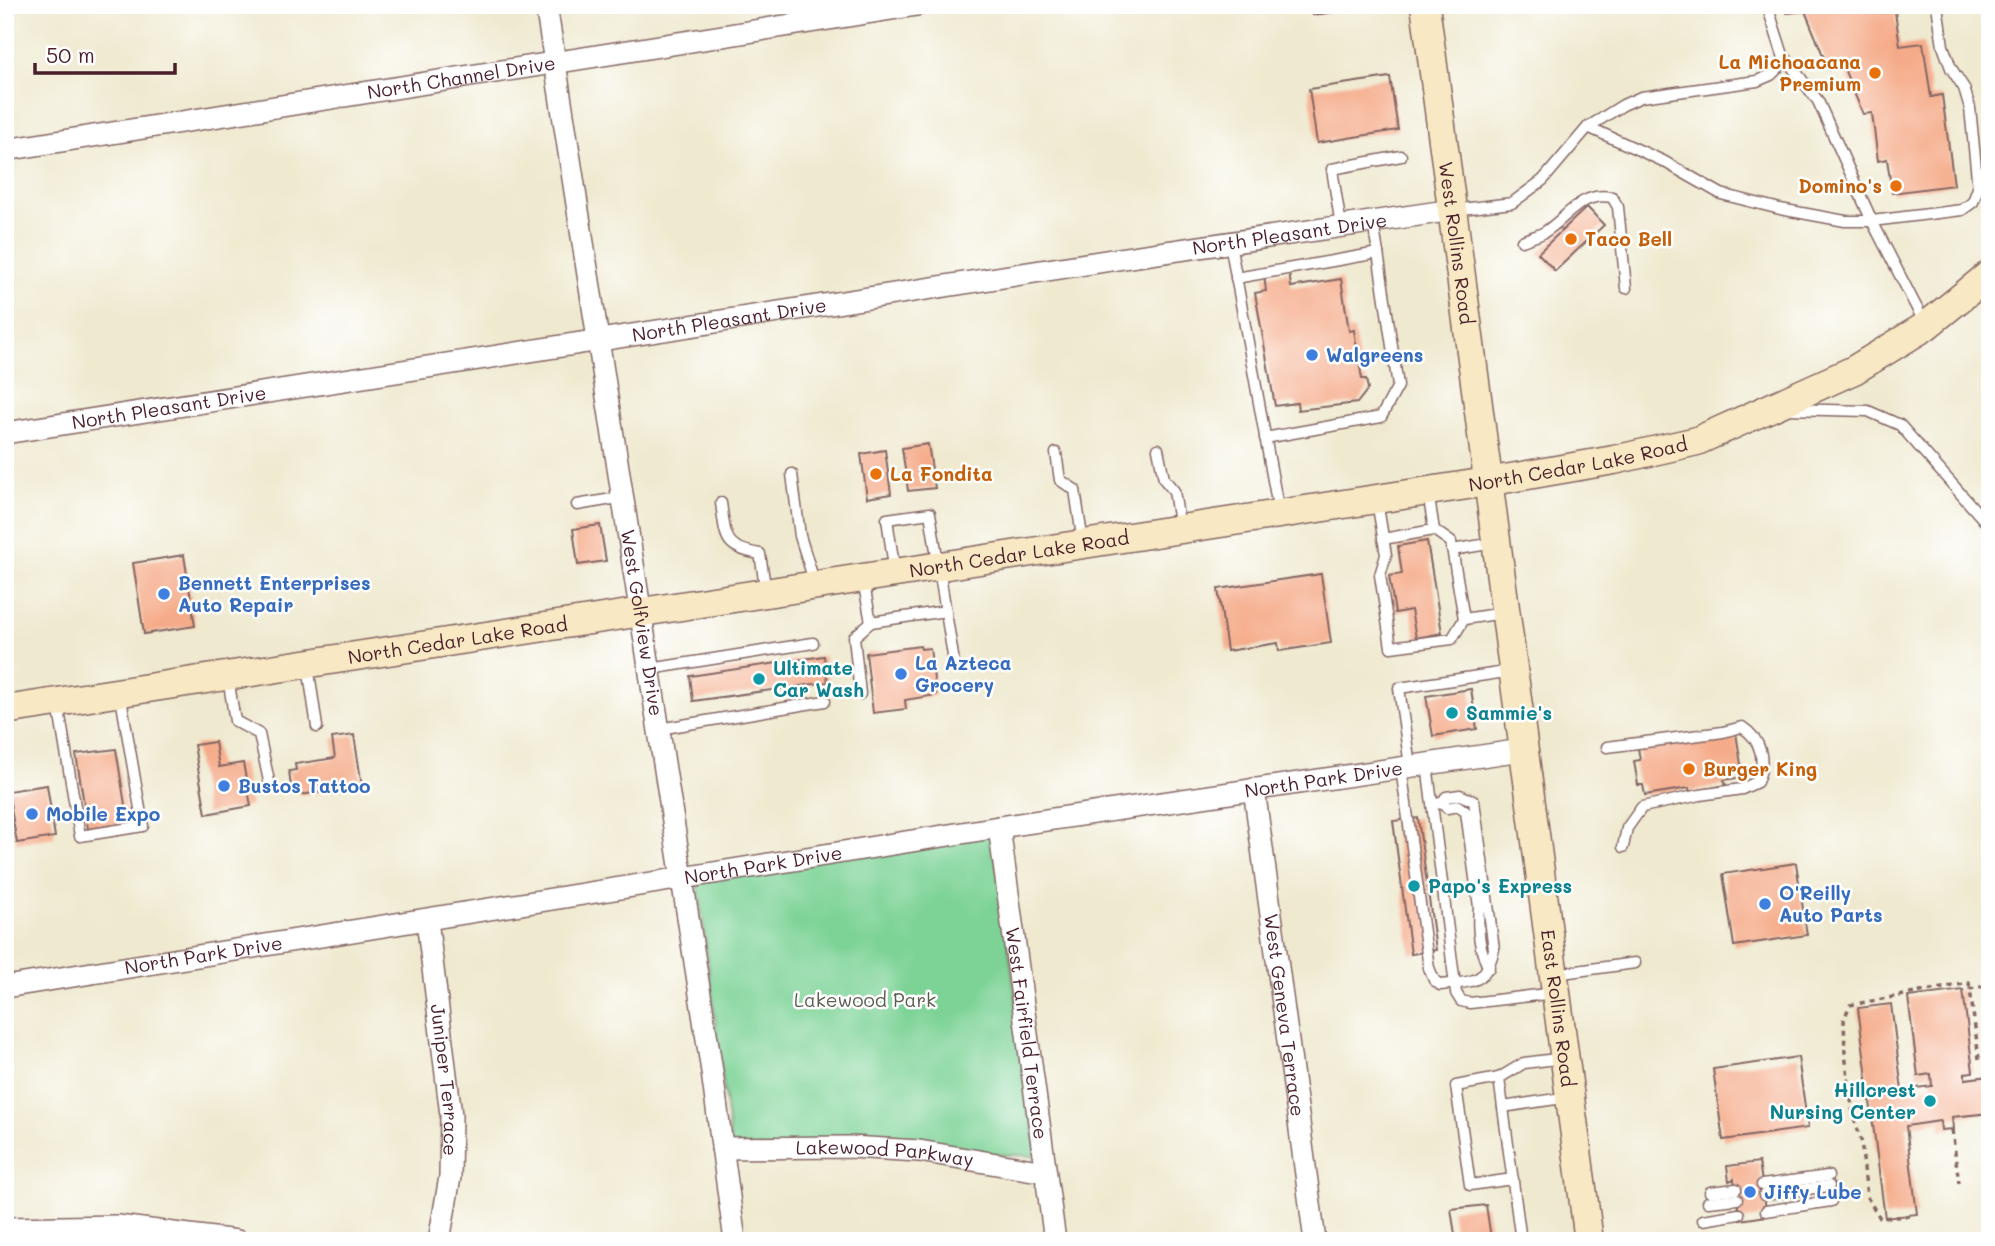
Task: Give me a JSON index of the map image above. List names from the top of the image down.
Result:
{
  "streets": {
    "main road": ["West Rollins Road", "North Cedar Lake Road", "East Rollins Road"],
    "street": [
      "North Channel Drive",
      "North Pleasant Drive",
      "West Golfview Drive",
      "North Park Drive",
      "West Geneva Terrace",
      "West Fairfield Terrace",
      "Juniper Terrace",
      "Lakewood Parkway"
    ]
  },
  "crossings": [
    ["North Channel Drive", "West Golfview Drive"],
    ["North Pleasant Drive", "West Rollins Road"],
    ["North Pleasant Drive", "West Golfview Drive"],
    ["West Rollins Road", "North Cedar Lake Road"],
    ["West Rollins Road", "East Rollins Road"],
    ["North Cedar Lake Road", "West Golfview Drive"],
    ["North Cedar Lake Road", "East Rollins Road"],
    ["West Golfview Drive", "North Park Drive"],
    ["West Golfview Drive", "Lakewood Parkway"],
    ["North Park Drive", "East Rollins Road"],
    ["North Park Drive", "West Geneva Terrace"],
    ["North Park Drive", "West Fairfield Terrace"],
    ["North Park Drive", "Juniper Terrace"],
    ["West Fairfield Terrace", "Lakewood Parkway"]
  ],
  "parks": ["Lakewood Park"],
  "places": [
    "La Michoacana Premium",
    "Domino's",
    "Taco Bell",
    "Walgreens",
    "La Fondita",
    "Bennett Enterprises Auto Repair",
    "La Azteca Grocery",
    "Ultimate Car Wash",
    "Sammie's",
    "Burger King",
    "Bustos Tattoo",
    "Mobile Expo",
    "Papo's Express",
    "O'Reilly Auto Parts",
    "Hillcrest Nursing Center",
    "Jiffy Lube"
  ],
  "scale_bar": "50 m"
}
